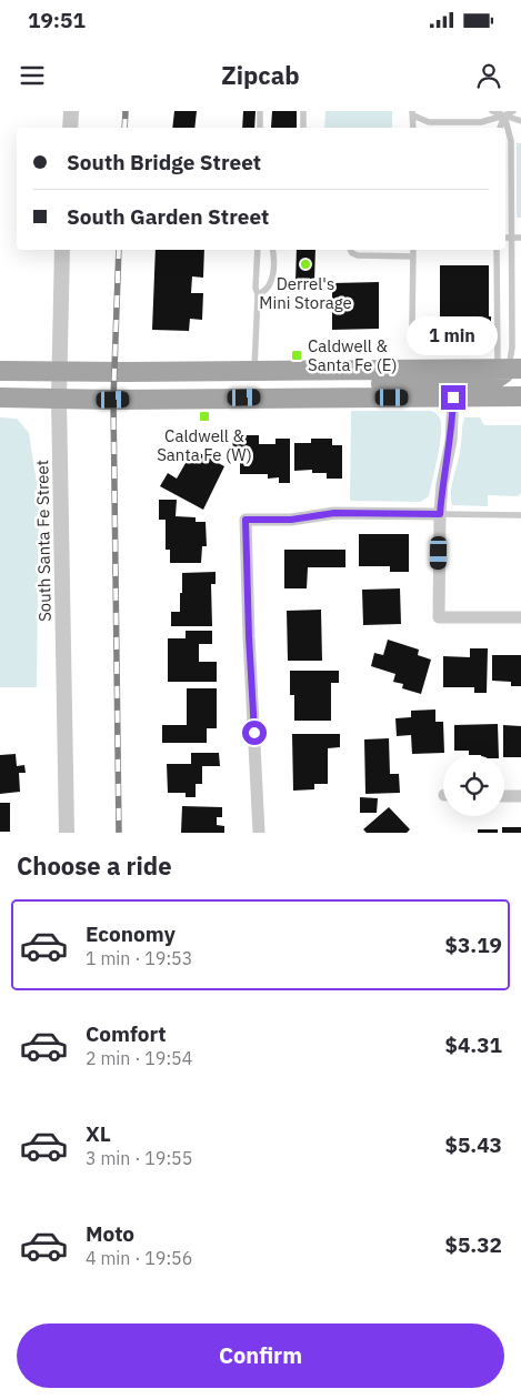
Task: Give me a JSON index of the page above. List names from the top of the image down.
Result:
{
  "streets": {
    "street": ["South Santa Fe Street"]
  },
  "places": {
    "other": ["Derrel's Mini Storage"],
    "transit": ["Caldwell & Santa Fe (E)", "Caldwell & Santa Fe (W)"]
  },
  "page": {
    "status": "19:51",
    "header": "Zipcab",
    "banner": ["South Bridge Street", "South Garden Street"],
    "bubble": "1 min",
    "heading": "Choose a ride",
    "list": [
      {
        "name": "Economy",
        "note": "1 min · 19:53",
        "value": "$3.19"
      },
      {
        "name": "Comfort",
        "note": "2 min · 19:54",
        "value": "$4.31"
      },
      {
        "name": "XL",
        "note": "3 min · 19:55",
        "value": "$5.43"
      },
      {
        "name": "Moto",
        "note": "4 min · 19:56",
        "value": "$5.32"
      }
    ],
    "buttons": "Confirm"
  }
}
